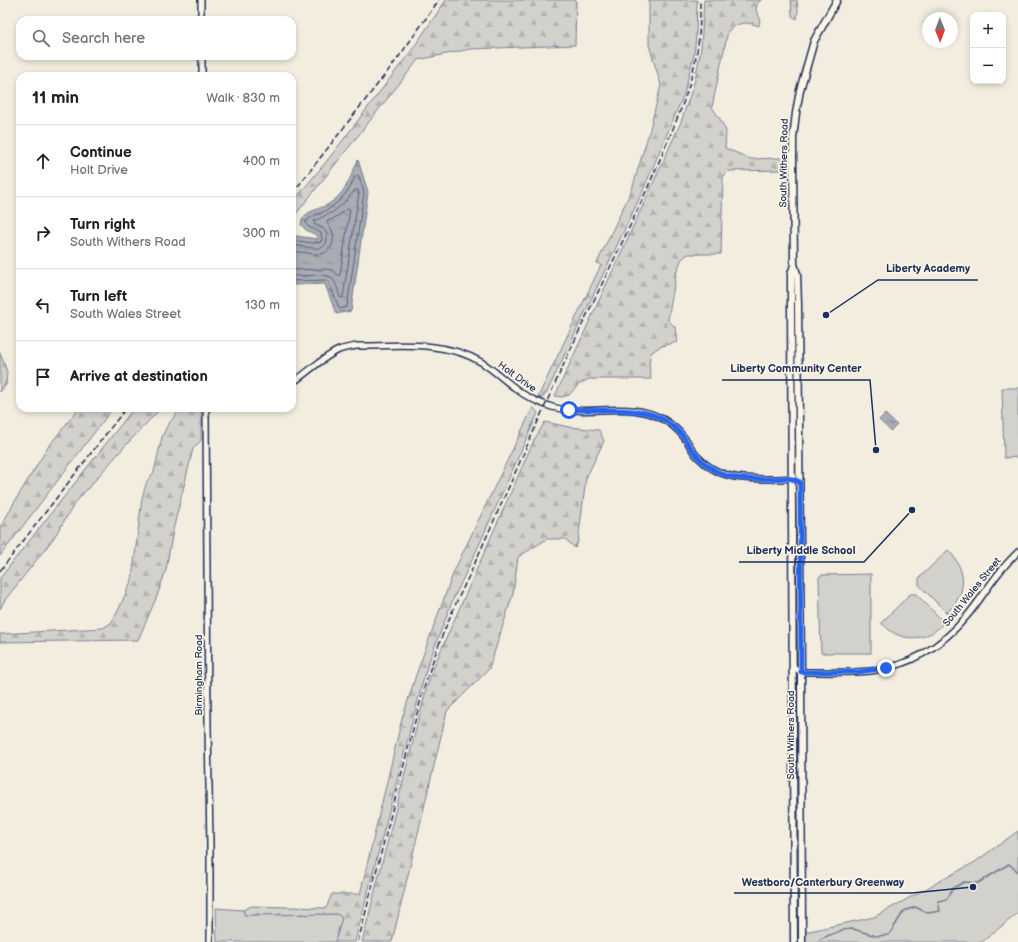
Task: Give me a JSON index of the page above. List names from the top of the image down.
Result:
{
  "streets": {
    "main road": ["South Withers Road"],
    "street": ["Holt Drive", "South Wales Street", "Birmingham Road"]
  },
  "crossings": [
    ["South Withers Road", "Holt Drive"],
    ["South Withers Road", "South Wales Street"]
  ],
  "places": [
    "Liberty Academy",
    "Liberty Community Center",
    "Liberty Middle School",
    "Westboro/Canterbury Greenway"
  ],
  "north": "bottom",
  "page": {
    "map_buttons": ["+", "−"],
    "search": "Search here",
    "heading": ["11 min", "Walk · 830 m"],
    "list": [
      ["Continue", "Holt Drive", "400 m"],
      ["Turn right", "South Withers Road", "300 m"],
      ["Turn left", "South Wales Street", "130 m"],
      "Arrive at destination"
    ]
  }
}
